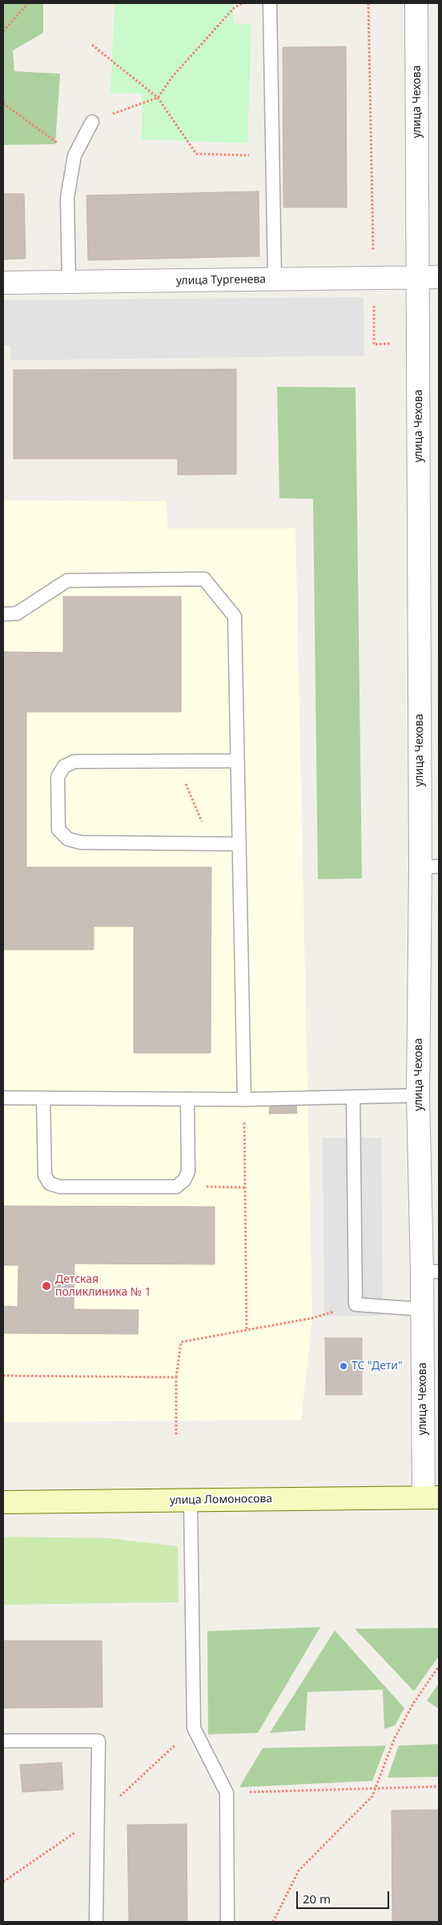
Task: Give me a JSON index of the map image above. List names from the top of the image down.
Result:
{
  "streets": {
    "main road": ["улица Ломоносова"],
    "street": ["улица Чехова", "улица Тургенева"]
  },
  "crossings": [
    ["улица Чехова", "улица Тургенева"],
    ["улица Чехова", "улица Ломоносова"]
  ],
  "places": ["Детская поликлиника № 1", "ТС \"Дети\""],
  "scale_bar": "20 m"
}
